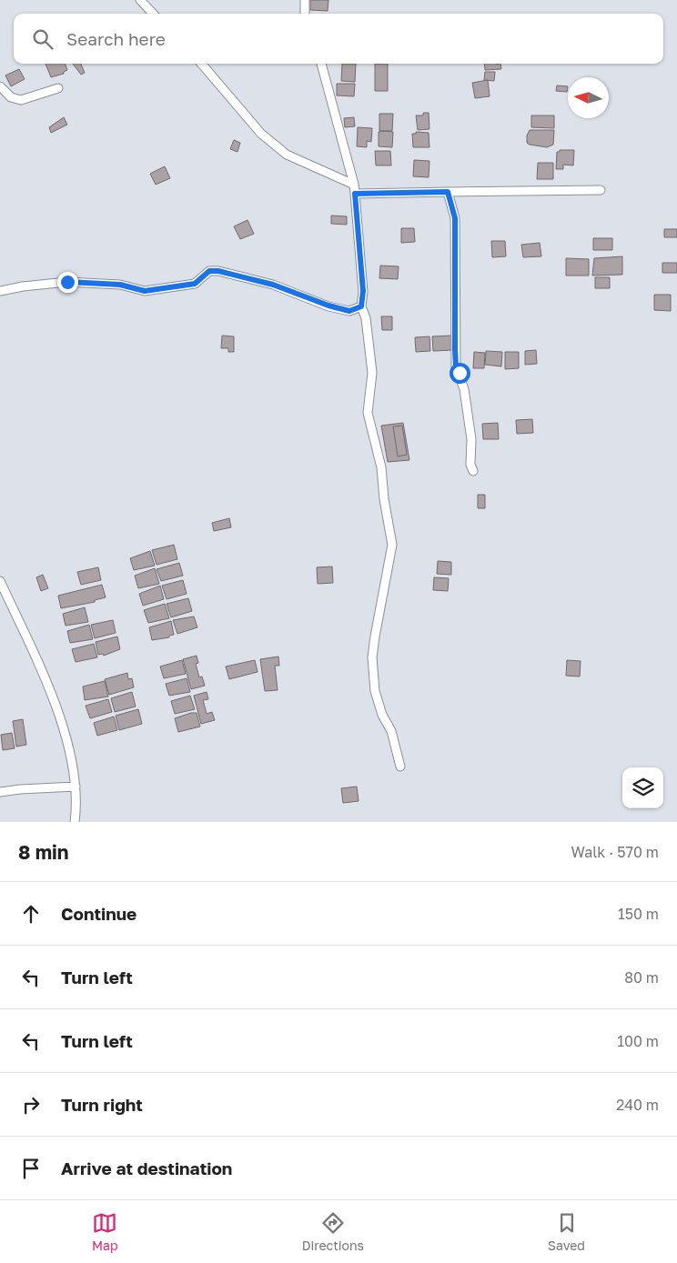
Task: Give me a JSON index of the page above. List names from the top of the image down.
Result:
{
  "north": "left",
  "page": {
    "search": "Search here",
    "heading": ["8 min", "Walk · 570 m"],
    "list": [
      ["Continue", "150 m"],
      ["Turn left", "80 m"],
      ["Turn left", "100 m"],
      ["Turn right", "240 m"],
      "Arrive at destination"
    ],
    "nav": ["Map", "Directions", "Saved"]
  }
}
